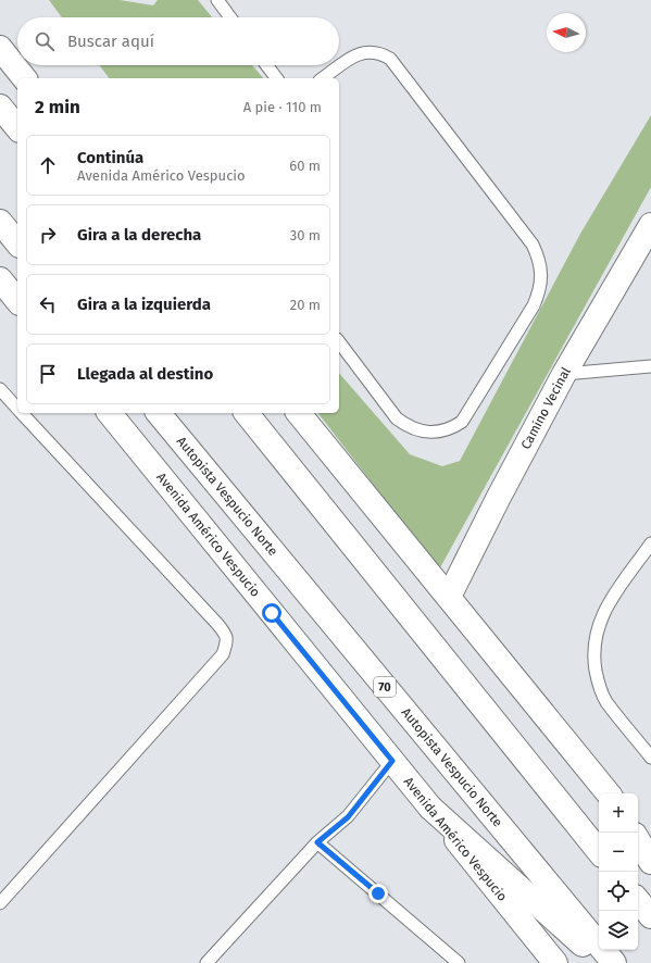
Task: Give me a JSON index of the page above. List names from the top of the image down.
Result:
{
  "streets": {
    "main road": [
      "Camino Vecinal",
      "Autopista Vespucio Norte",
      "Avenida Américo Vespucio",
      "70"
    ]
  },
  "north": "left",
  "page": {
    "search": "Buscar aquí",
    "heading": ["2 min", "A pie · 110 m"],
    "list": [
      ["Continúa", "Avenida Américo Vespucio", "60 m"],
      ["Gira a la derecha", "30 m"],
      ["Gira a la izquierda", "20 m"],
      "Llegada al destino"
    ],
    "map_buttons": ["+", "−"]
  }
}
